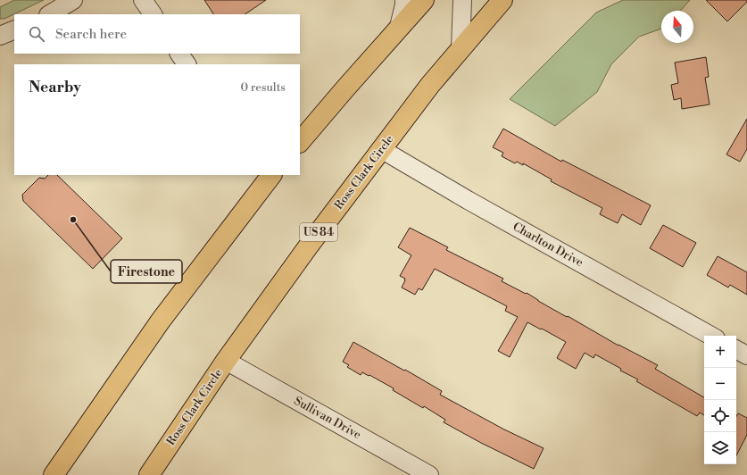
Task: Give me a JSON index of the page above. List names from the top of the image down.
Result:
{
  "streets": {
    "highway": ["Ross Clark Circle", "US 84"],
    "street": ["Charlton Drive", "Sullivan Drive"]
  },
  "crossings": [
    ["Ross Clark Circle", "Charlton Drive"],
    ["Ross Clark Circle", "Sullivan Drive"]
  ],
  "places": ["Firestone"],
  "north": "top",
  "page": {
    "search": "Search here",
    "heading": ["Nearby", "0 results"],
    "map_buttons": ["+", "−"]
  }
}
